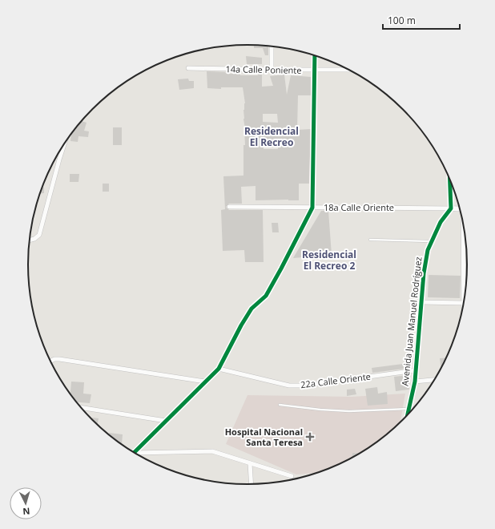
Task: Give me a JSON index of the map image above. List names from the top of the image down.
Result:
{
  "streets": {
    "street": [
      "14a Calle Poniente",
      "18a Calle Oriente",
      "Avenida Juan Manuel Rodríguez",
      "22a Calle Oriente"
    ]
  },
  "crossings": [
    ["18a Calle Oriente", "Avenida Juan Manuel Rodríguez"],
    ["Avenida Juan Manuel Rodríguez", "22a Calle Oriente"]
  ],
  "districts": ["Residencial El Recreo", "Residencial El Recreo 2"],
  "places": {
    "health": ["Hospital Nacional Santa Teresa"]
  },
  "scale_bar": "100 m",
  "north": "bottom"
}
